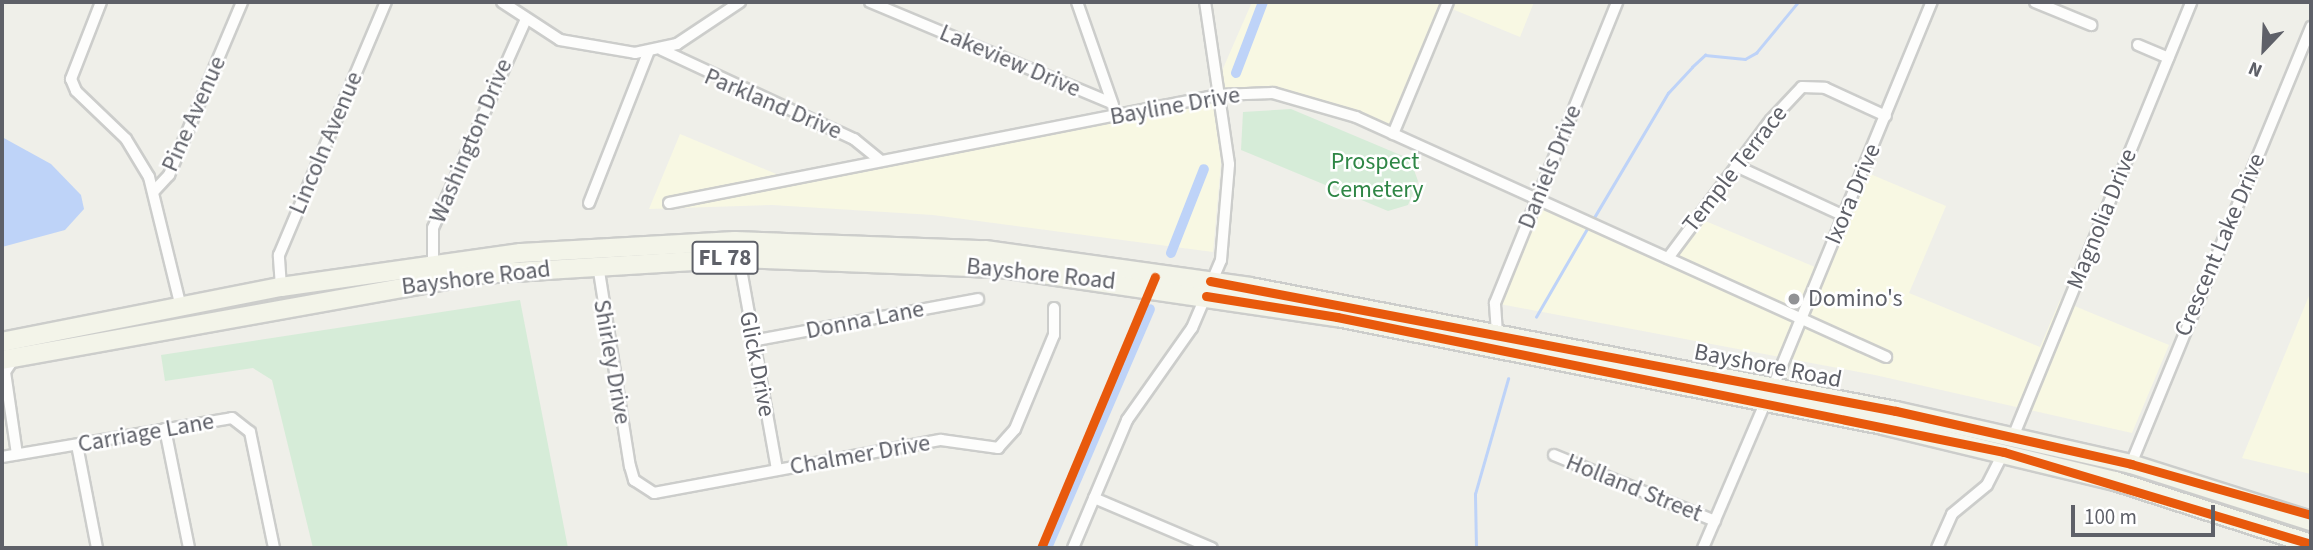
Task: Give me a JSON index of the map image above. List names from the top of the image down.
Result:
{
  "streets": {
    "main road": ["FL 78", "Bayshore Road"],
    "street": [
      "Lakeview Drive",
      "Parkland Drive",
      "Bayline Drive",
      "Pine Avenue",
      "Washington Drive",
      "Lincoln Avenue",
      "Daniels Drive",
      "Temple Terrace",
      "Ixora Drive",
      "Magnolia Drive",
      "Crescent Lake Drive",
      "Donna Lane",
      "Shirley Drive",
      "Glick Drive",
      "Carriage Lane",
      "Chalmer Drive",
      "Holland Street"
    ]
  },
  "crossings": [
    ["Parkland Drive", "Bayline Drive"],
    ["Bayline Drive", "Daniels Drive"],
    ["Bayline Drive", "Temple Terrace"],
    ["Bayline Drive", "Ixora Drive"],
    ["Pine Avenue", "Bayshore Road"],
    ["Washington Drive", "Bayshore Road"],
    ["Lincoln Avenue", "Bayshore Road"],
    ["Daniels Drive", "Bayshore Road"],
    ["Temple Terrace", "Ixora Drive"],
    ["Ixora Drive", "Bayshore Road"],
    ["Ixora Drive", "Holland Street"],
    ["Magnolia Drive", "Bayshore Road"],
    ["Crescent Lake Drive", "Bayshore Road"],
    ["Bayshore Road", "Shirley Drive"],
    ["Bayshore Road", "Glick Drive"],
    ["Donna Lane", "Glick Drive"],
    ["Shirley Drive", "Chalmer Drive"],
    ["Glick Drive", "Chalmer Drive"]
  ],
  "parks": ["Prospect Cemetery"],
  "places": ["Domino's"],
  "scale_bar": "100 m",
  "north": "bottom left"
}
